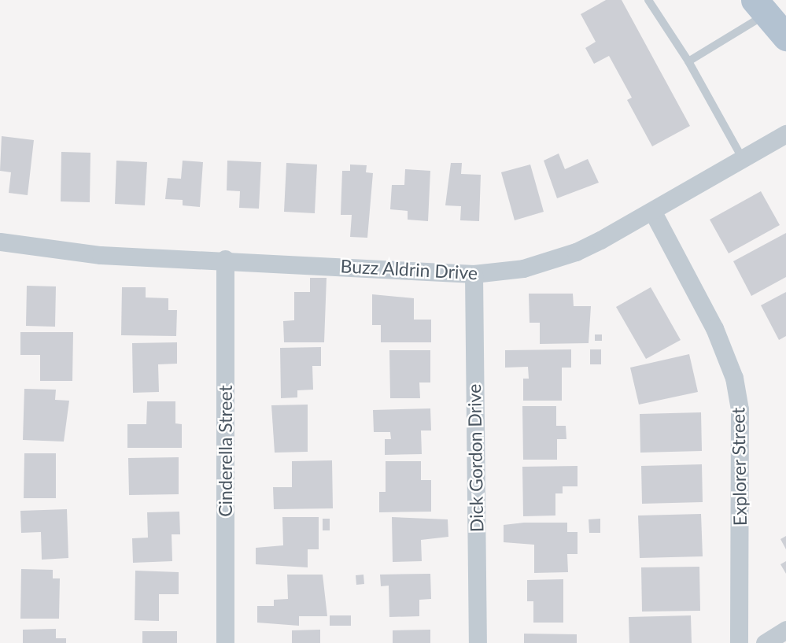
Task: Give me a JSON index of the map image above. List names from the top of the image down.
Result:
{
  "streets": {
    "street": [
      "Buzz Aldrin Drive",
      "Cinderella Street",
      "Dick Gordon Drive",
      "Explorer Street"
    ]
  },
  "crossings": [
    ["Buzz Aldrin Drive", "Cinderella Street"],
    ["Buzz Aldrin Drive", "Dick Gordon Drive"],
    ["Buzz Aldrin Drive", "Explorer Street"]
  ]
}
